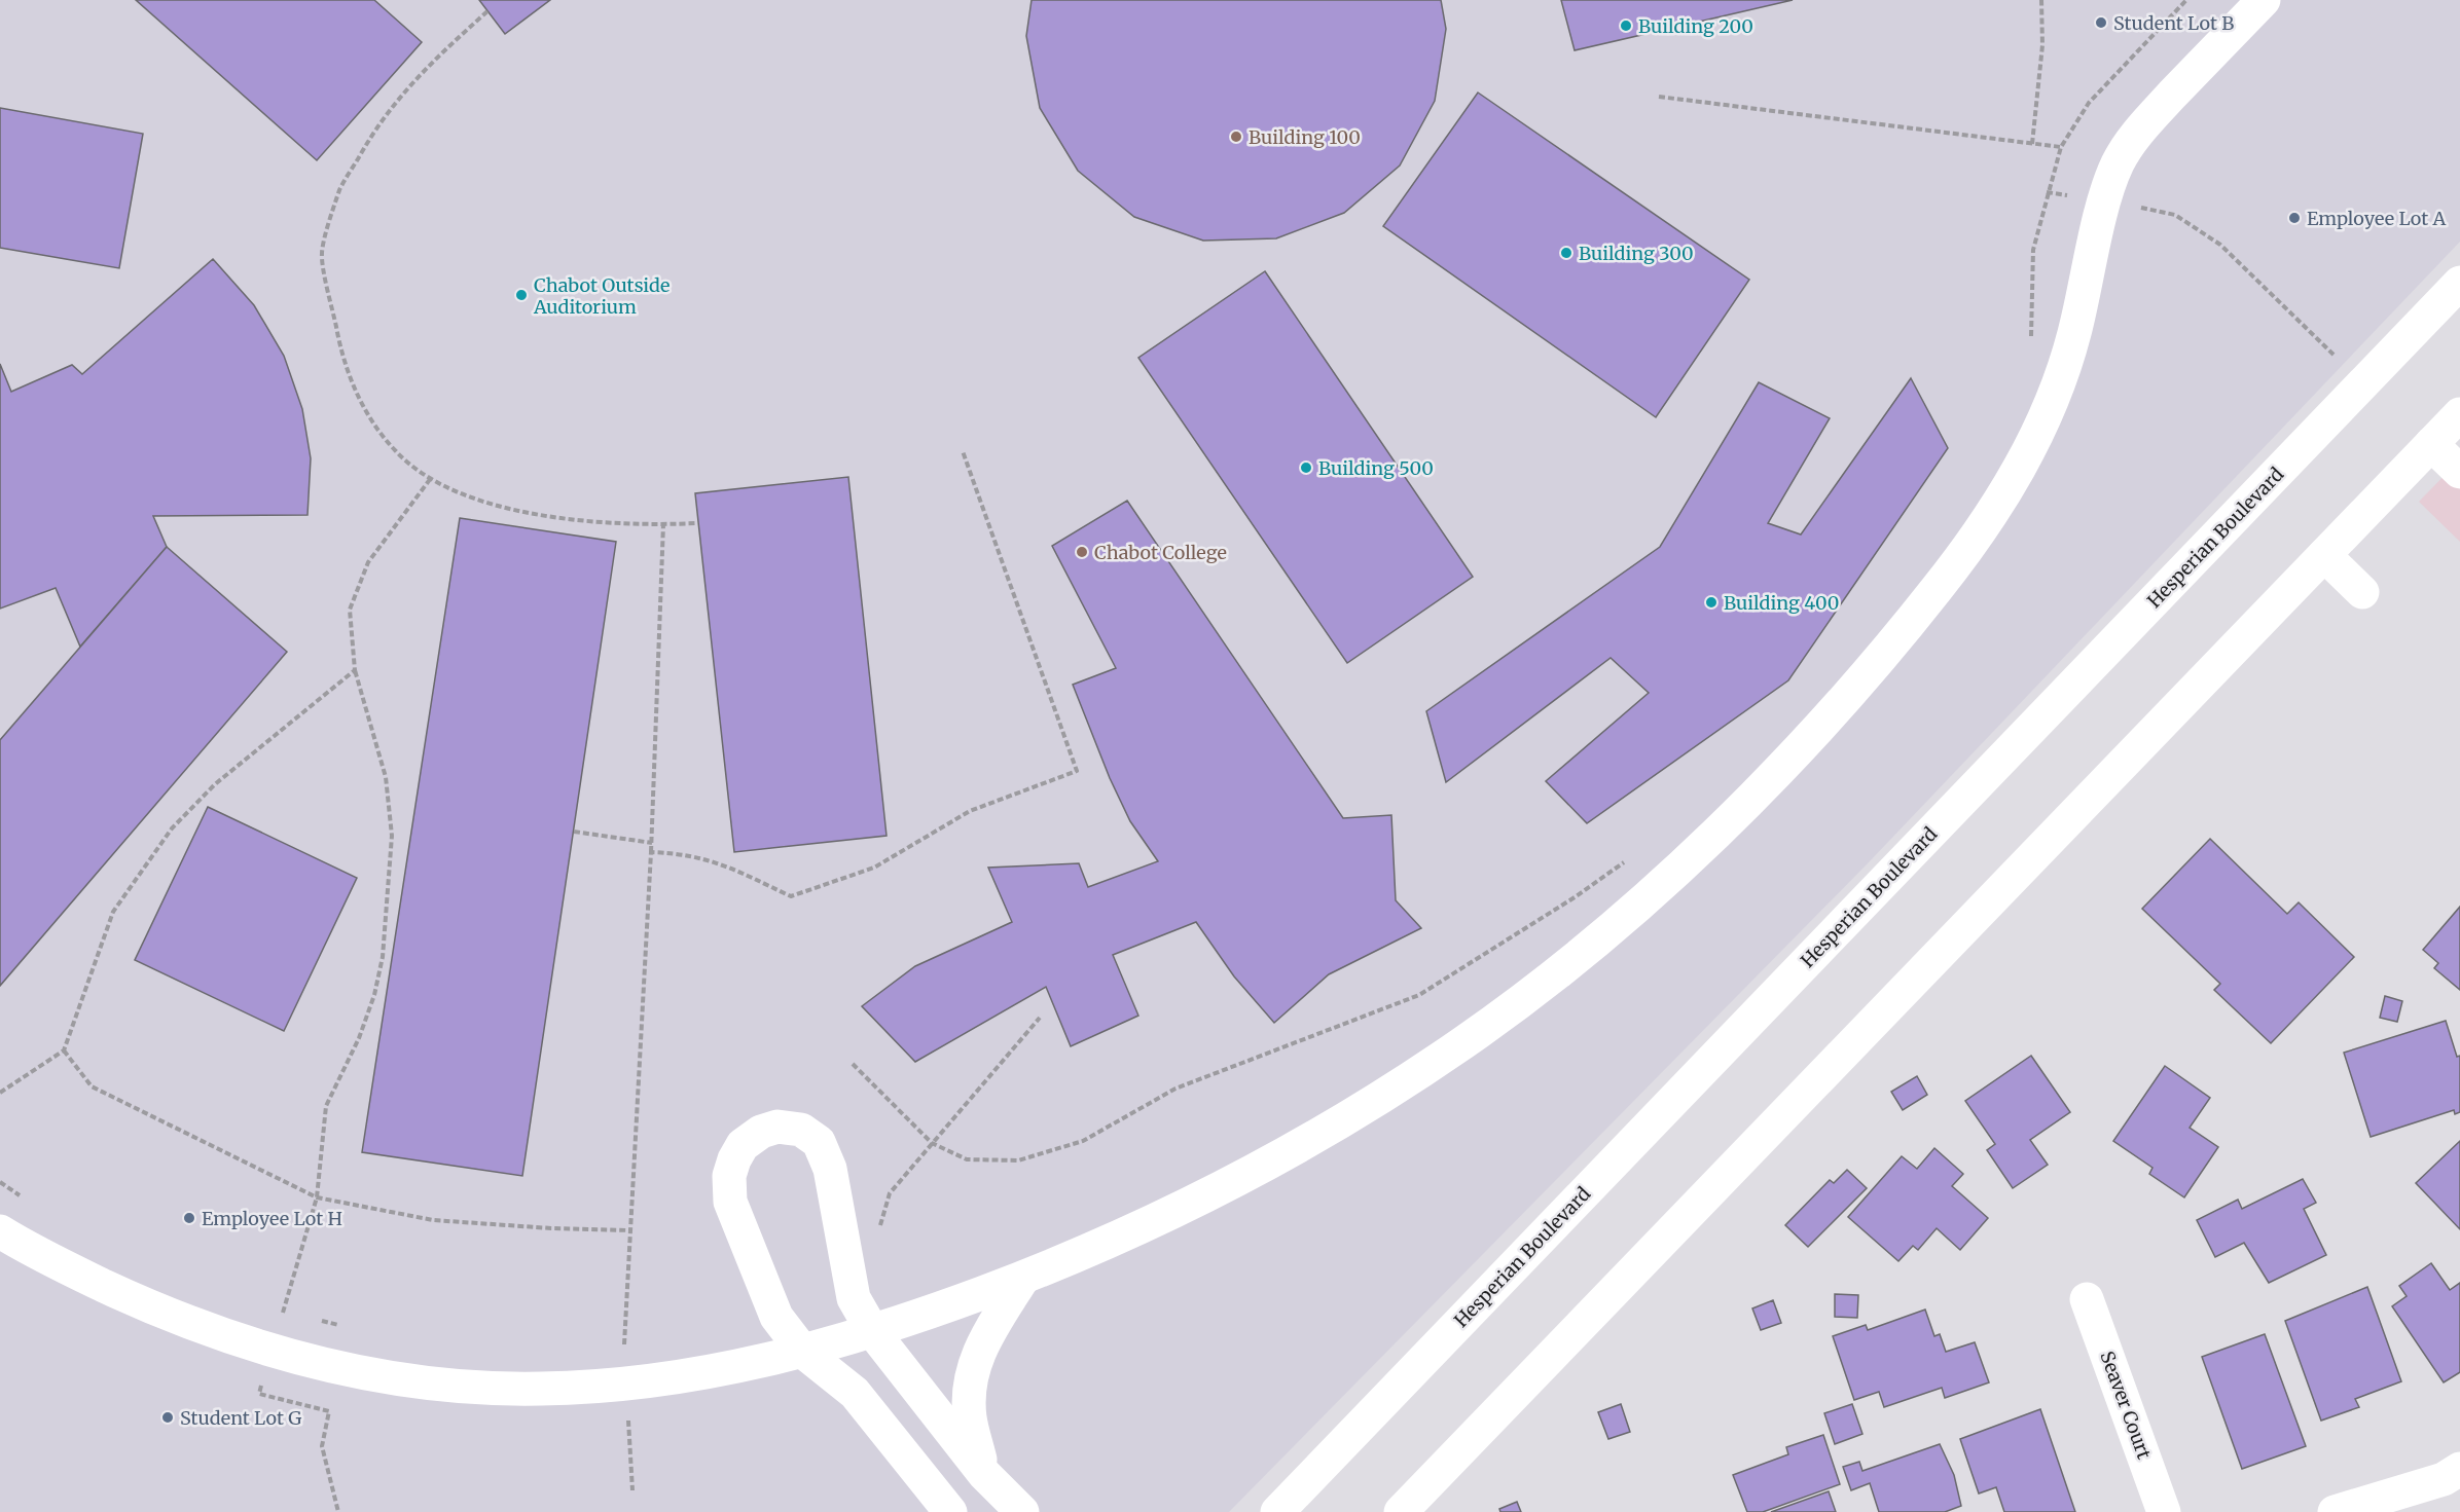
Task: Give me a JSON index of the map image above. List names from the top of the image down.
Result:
{
  "streets": {
    "main road": ["Hesperian Boulevard", "Seaver Court"]
  },
  "places": [
    "Student Lot B",
    "Building 200",
    "Building 100",
    "Employee Lot A",
    "Building 300",
    "Chabot Outside Auditorium",
    "Building 500",
    "Chabot College",
    "Building 400",
    "Employee Lot H",
    "Student Lot G"
  ]
}
